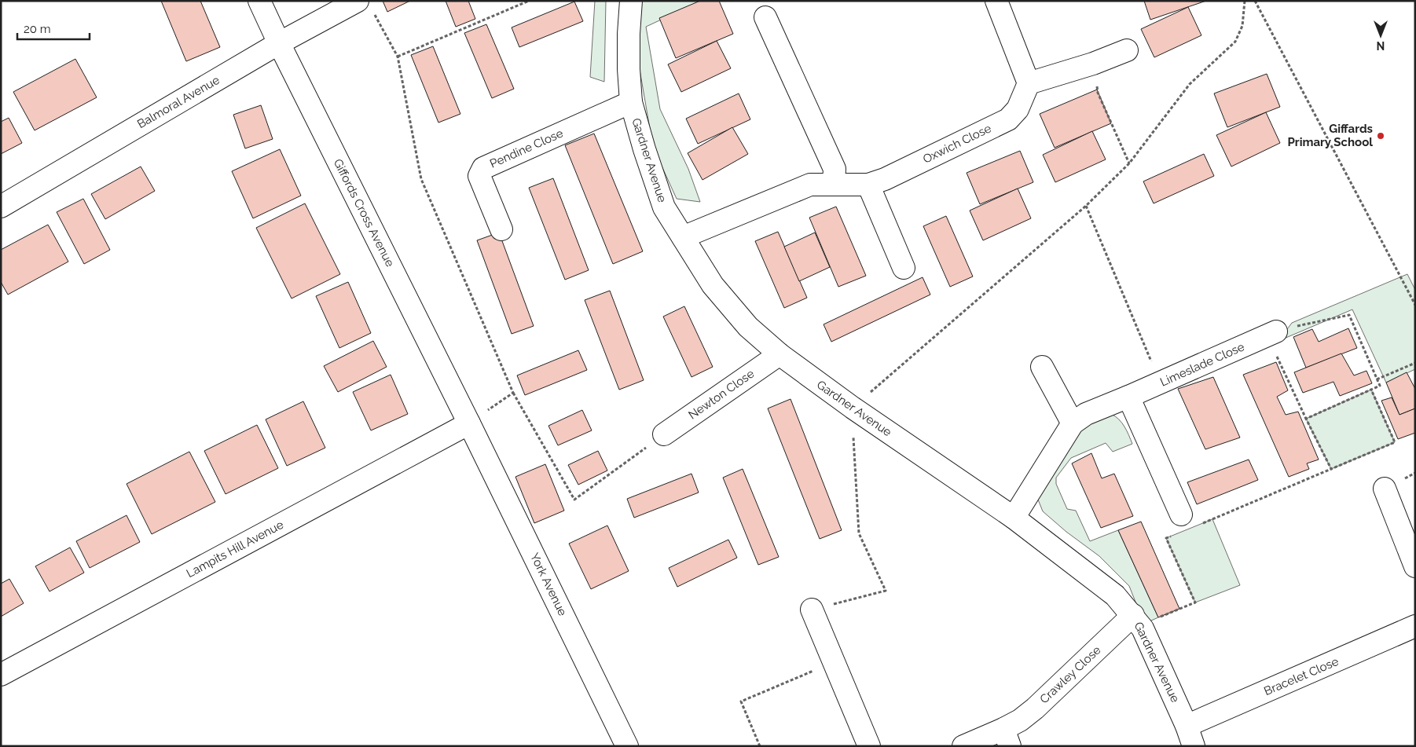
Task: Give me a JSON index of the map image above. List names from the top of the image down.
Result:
{
  "streets": {
    "street": [
      "Balmoral Avenue",
      "Oxwich Close",
      "Pendine Close",
      "Gardner Avenue",
      "Giffords Cross Avenue",
      "Limeslade Close",
      "Newton Close",
      "Lampits Hill Avenue",
      "York Avenue",
      "Crawley Close",
      "Bracelet Close"
    ]
  },
  "crossings": [
    ["Balmoral Avenue", "Giffords Cross Avenue"],
    ["Oxwich Close", "Gardner Avenue"],
    ["Pendine Close", "Gardner Avenue"],
    ["Gardner Avenue", "Limeslade Close"],
    ["Gardner Avenue", "Newton Close"],
    ["Gardner Avenue", "Crawley Close"],
    ["Gardner Avenue", "Bracelet Close"],
    ["Giffords Cross Avenue", "Lampits Hill Avenue"],
    ["Giffords Cross Avenue", "York Avenue"],
    ["Lampits Hill Avenue", "York Avenue"]
  ],
  "places": ["Giffards Primary School"],
  "scale_bar": "20 m",
  "north": "bottom"
}
